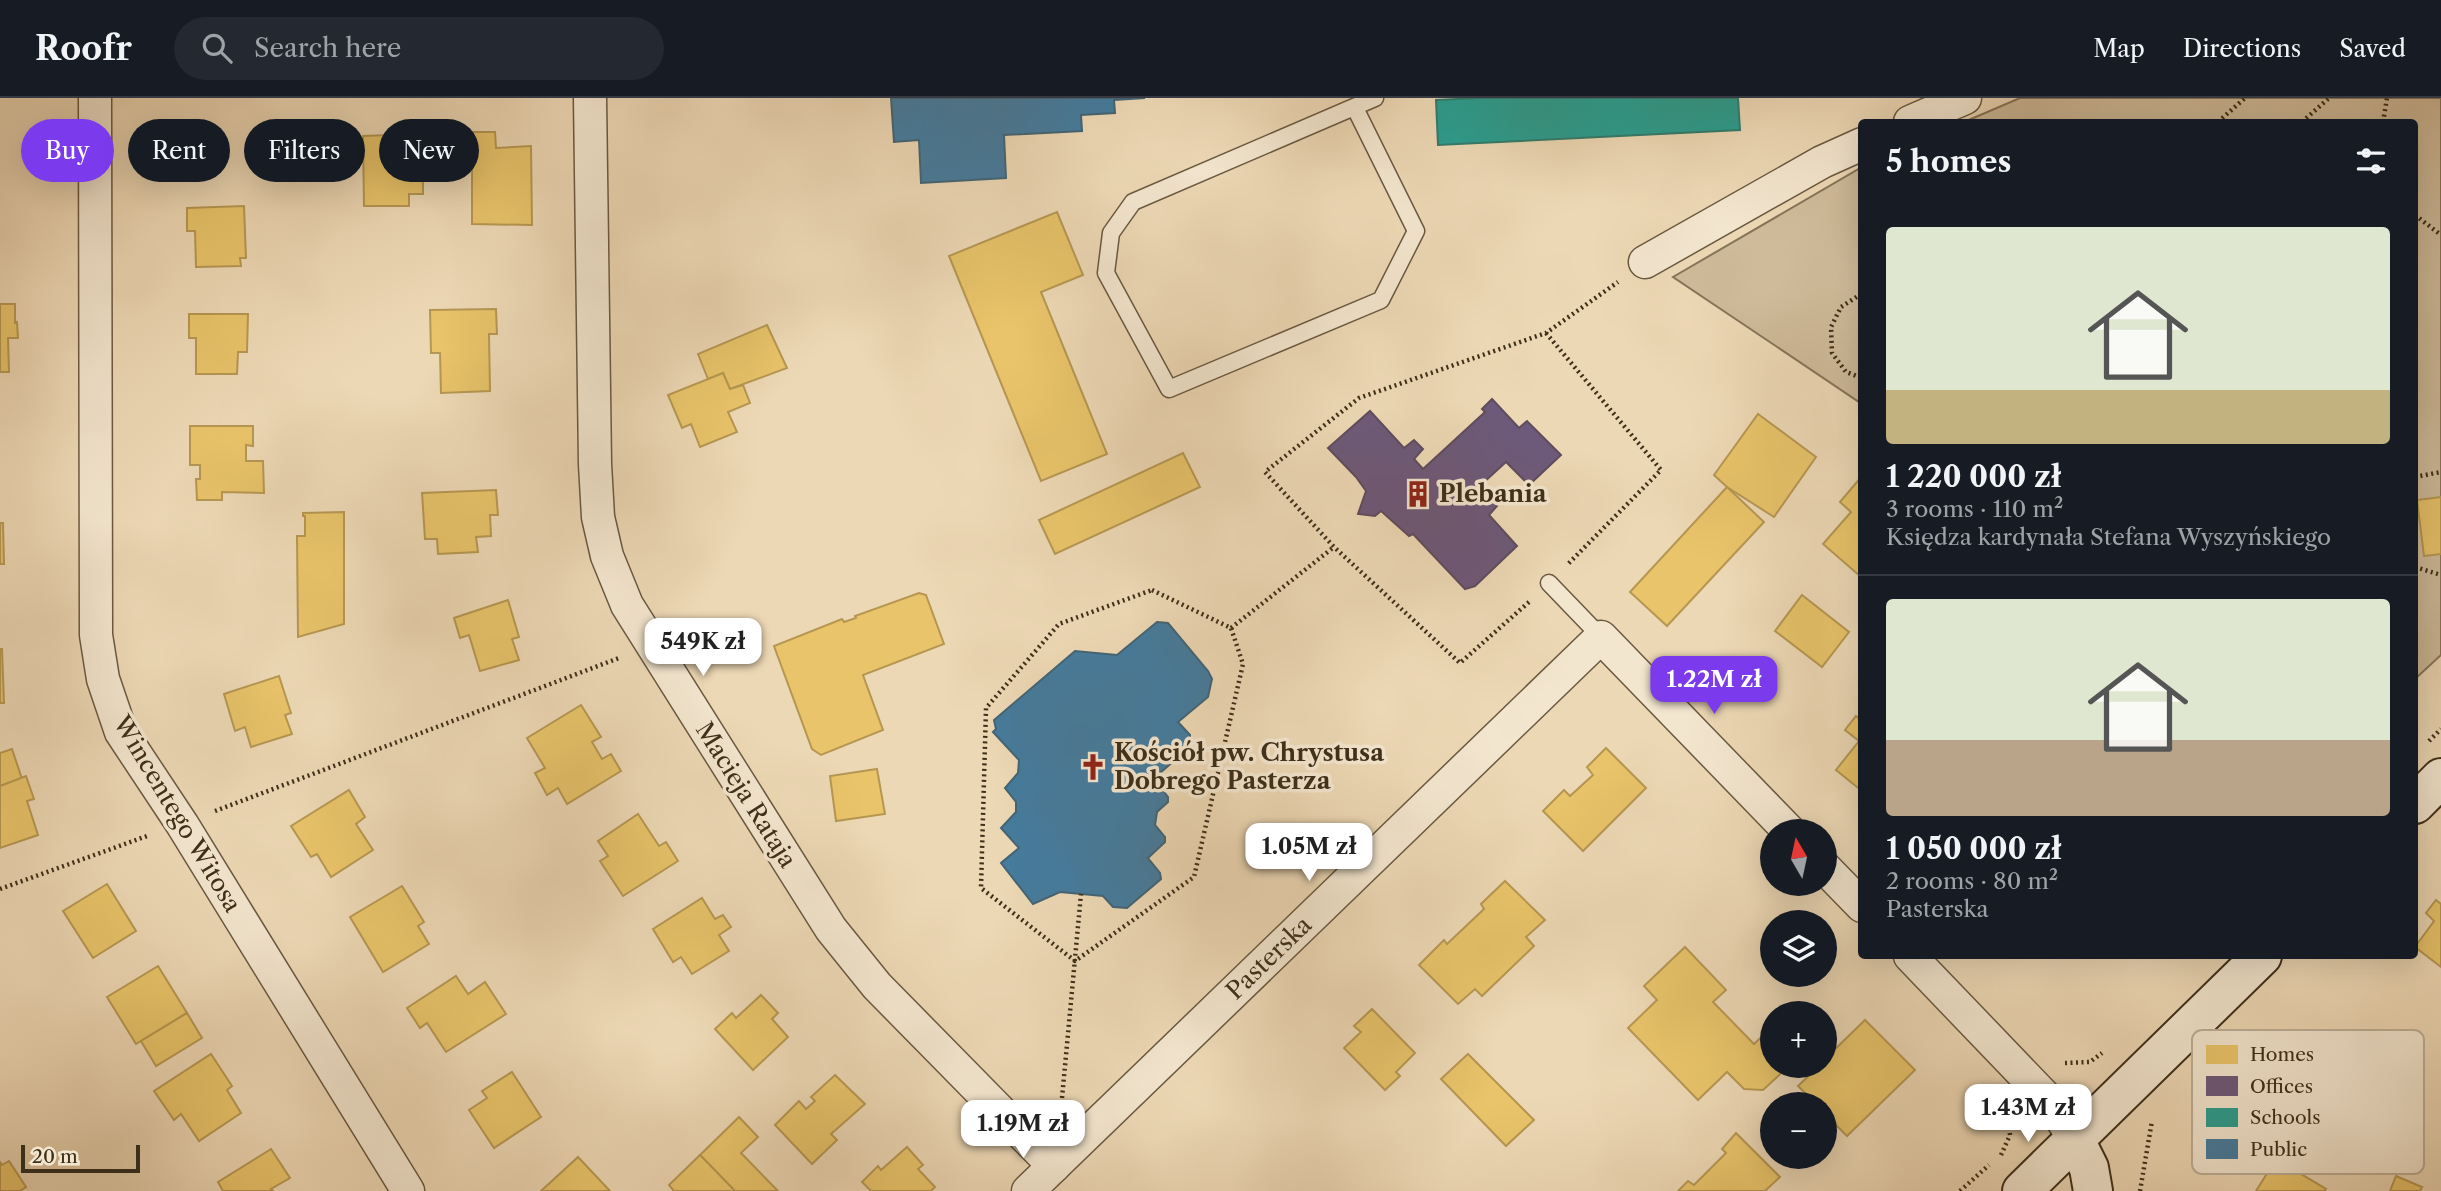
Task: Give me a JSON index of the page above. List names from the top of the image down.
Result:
{
  "streets": {
    "street": ["Macieja Rataja", "Wincentego Witosa", "Pasterska"]
  },
  "crossings": [
    ["Macieja Rataja", "Pasterska"]
  ],
  "places": {
    "building": ["Plebania"],
    "church": ["Kościół pw. Chrystusa Dobrego Pasterza"]
  },
  "legend": [
    "Homes",
    "Offices",
    "Schools",
    "Public"
  ],
  "scale_bar": "20 m",
  "north": "top",
  "page": {
    "header": "Roofr",
    "search": "Search here",
    "nav": ["Map", "Directions", "Saved"],
    "chip": [
      "Buy",
      "Rent",
      "Filters",
      "New"
    ],
    "heading": "5 homes",
    "list": [
      {
        "name": "1 220 000 zł",
        "note": "3 rooms · 110 m² · Księdza kardynała Stefana Wyszyńskiego"
      },
      {
        "name": "1 050 000 zł",
        "note": "2 rooms · 80 m² · Pasterska"
      }
    ],
    "price": [
      "549K zł",
      "1.22M zł",
      "1.05M zł",
      "1.43M zł",
      "1.19M zł"
    ],
    "map_buttons": ["+", "−"],
    "scale": "20 m"
  }
}
